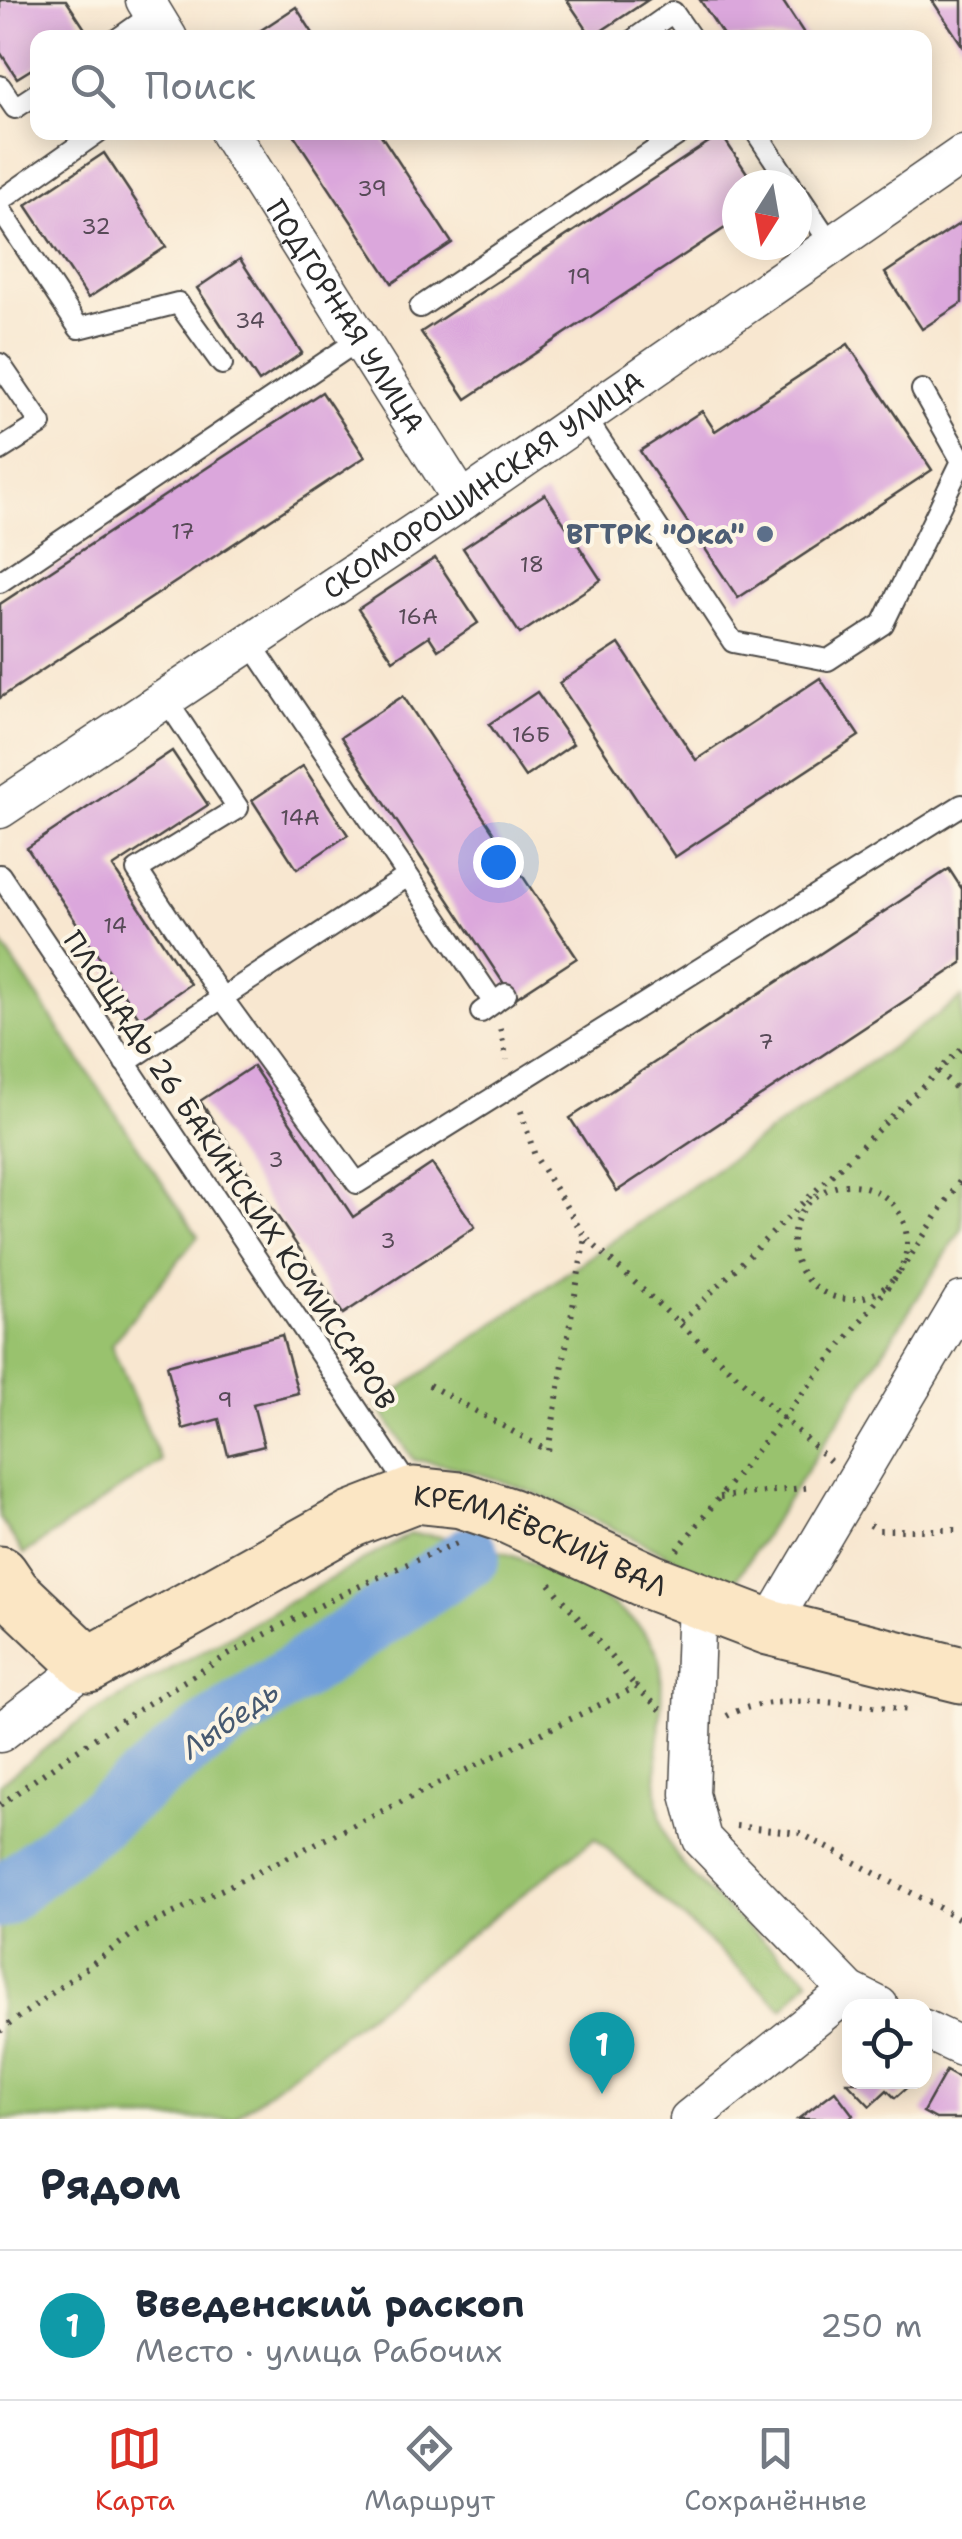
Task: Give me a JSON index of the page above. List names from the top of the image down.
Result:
{
  "streets": {
    "main road": ["КРЕМЛЁВСКИЙ ВАЛ"],
    "street": ["ПОДГОРНАЯ УЛИЦА", "СКОМОРОШИНСКАЯ УЛИЦА"],
    "lane": ["ПЛОЩАДЬ 26 БАКИНСКИХ КОМИССАРОВ"]
  },
  "crossings": [
    ["ПОДГОРНАЯ УЛИЦА", "СКОМОРОШИНСКАЯ УЛИЦА"],
    ["ПЛОЩАДЬ 26 БАКИНСКИХ КОМИССАРОВ", "КРЕМЛЁВСКИЙ ВАЛ"]
  ],
  "water": ["Лыбедь"],
  "places": ["ВГТРК \"Ока\""],
  "house_numbers": [
    "39",
    "32",
    "19",
    "34",
    "17",
    "18",
    "16А",
    "16Б",
    "14А",
    "14",
    "7",
    "3",
    "3",
    "9"
  ],
  "north": "bottom",
  "page": {
    "search": "Поиск",
    "pins": "1",
    "heading": "Рядом",
    "list": [
      {
        "mark": "1",
        "name": "Введенский раскоп",
        "note": "Место · улица Рабочих",
        "value": "250 m"
      }
    ],
    "nav": ["Карта", "Маршрут", "Сохранённые"]
  }
}
